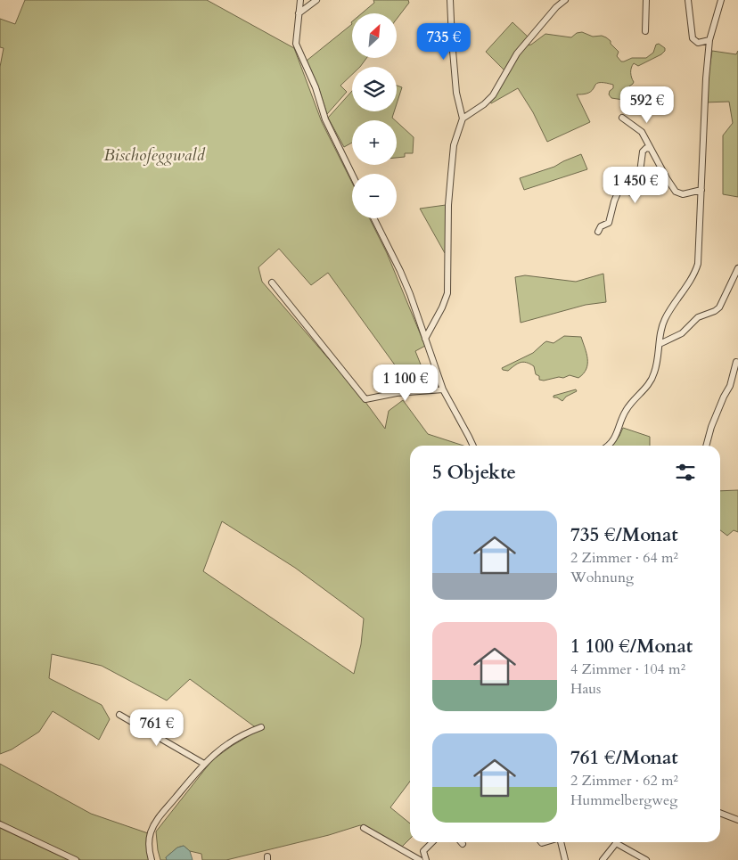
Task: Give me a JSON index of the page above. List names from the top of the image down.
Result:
{
  "parks": ["Bischofeggwald"],
  "north": "top right",
  "page": {
    "map_buttons": ["+", "−"],
    "price": [
      "735 €",
      "592 €",
      "1 450 €",
      "1 100 €",
      "761 €"
    ],
    "heading": "5 Objekte",
    "list": [
      {
        "name": "735 €/Monat",
        "note": "2 Zimmer · 64 m² · Wohnung"
      },
      {
        "name": "1 100 €/Monat",
        "note": "4 Zimmer · 104 m² · Haus"
      },
      {
        "name": "761 €/Monat",
        "note": "2 Zimmer · 62 m² · Hummelbergweg"
      }
    ]
  }
}
